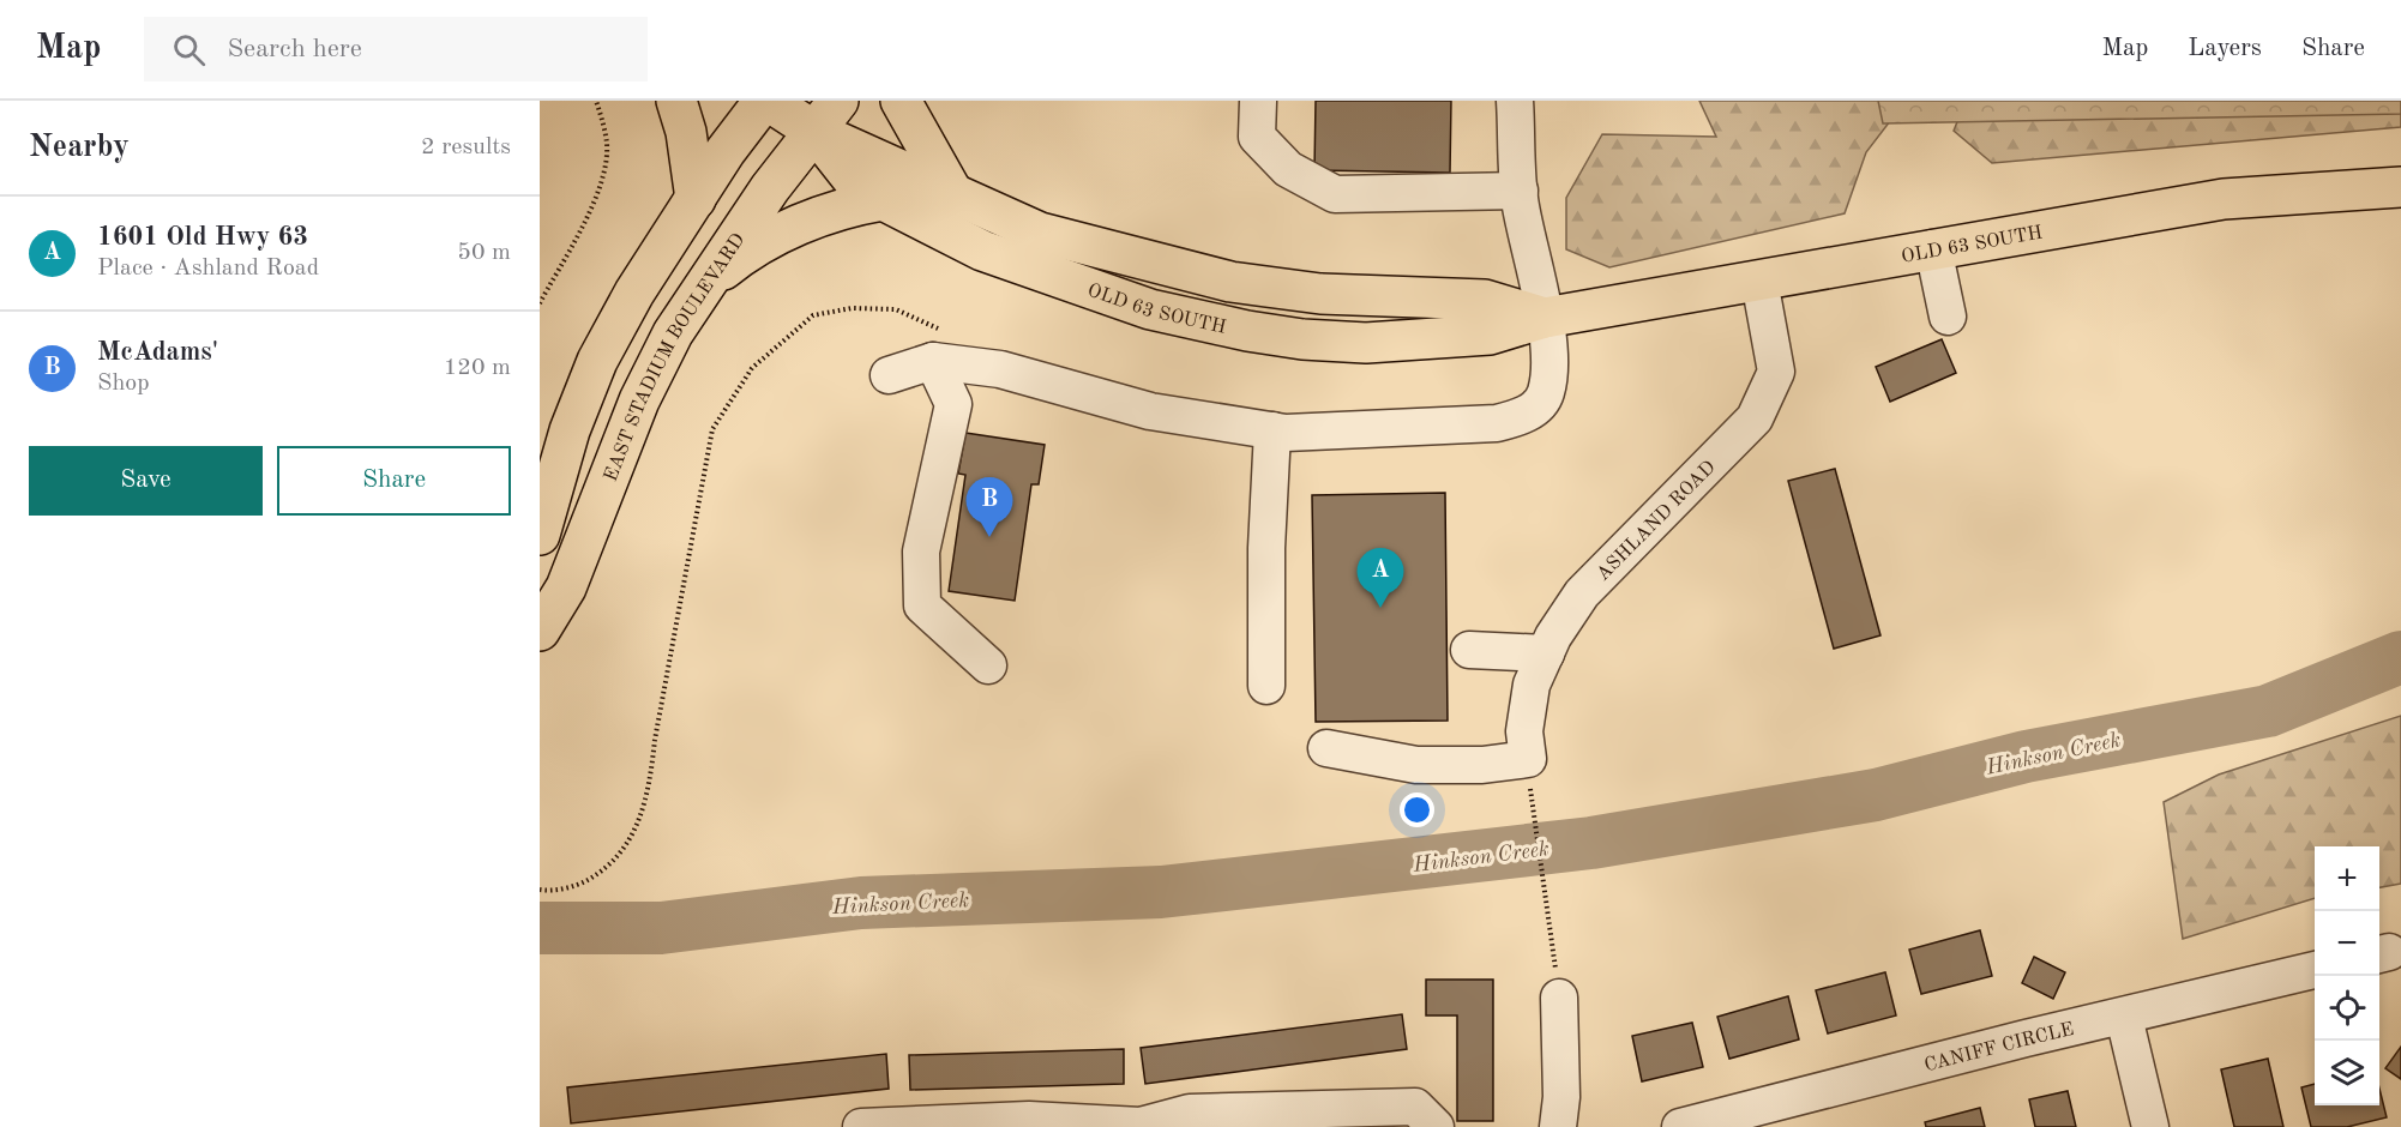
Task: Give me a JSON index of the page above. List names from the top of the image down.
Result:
{
  "streets": {
    "main road": ["OLD 63 SOUTH", "EAST STADIUM BOULEVARD"],
    "street": ["ASHLAND ROAD", "CANIFF CIRCLE"]
  },
  "crossings": [
    ["OLD 63 SOUTH", "EAST STADIUM BOULEVARD"],
    ["OLD 63 SOUTH", "ASHLAND ROAD"]
  ],
  "water": ["Hinkson Creek"],
  "page": {
    "header": "Map",
    "search": "Search here",
    "nav": ["Map", "Layers", "Share"],
    "heading": ["Nearby", "2 results"],
    "list": [
      {
        "mark": "A",
        "name": "1601 Old Hwy 63",
        "note": "Place · Ashland Road",
        "value": "50 m"
      },
      {
        "mark": "B",
        "name": "McAdams'",
        "note": "Shop",
        "value": "120 m"
      }
    ],
    "buttons": ["Save", "Share"],
    "pins": ["B", "A"],
    "map_buttons": ["+", "−"]
  }
}
